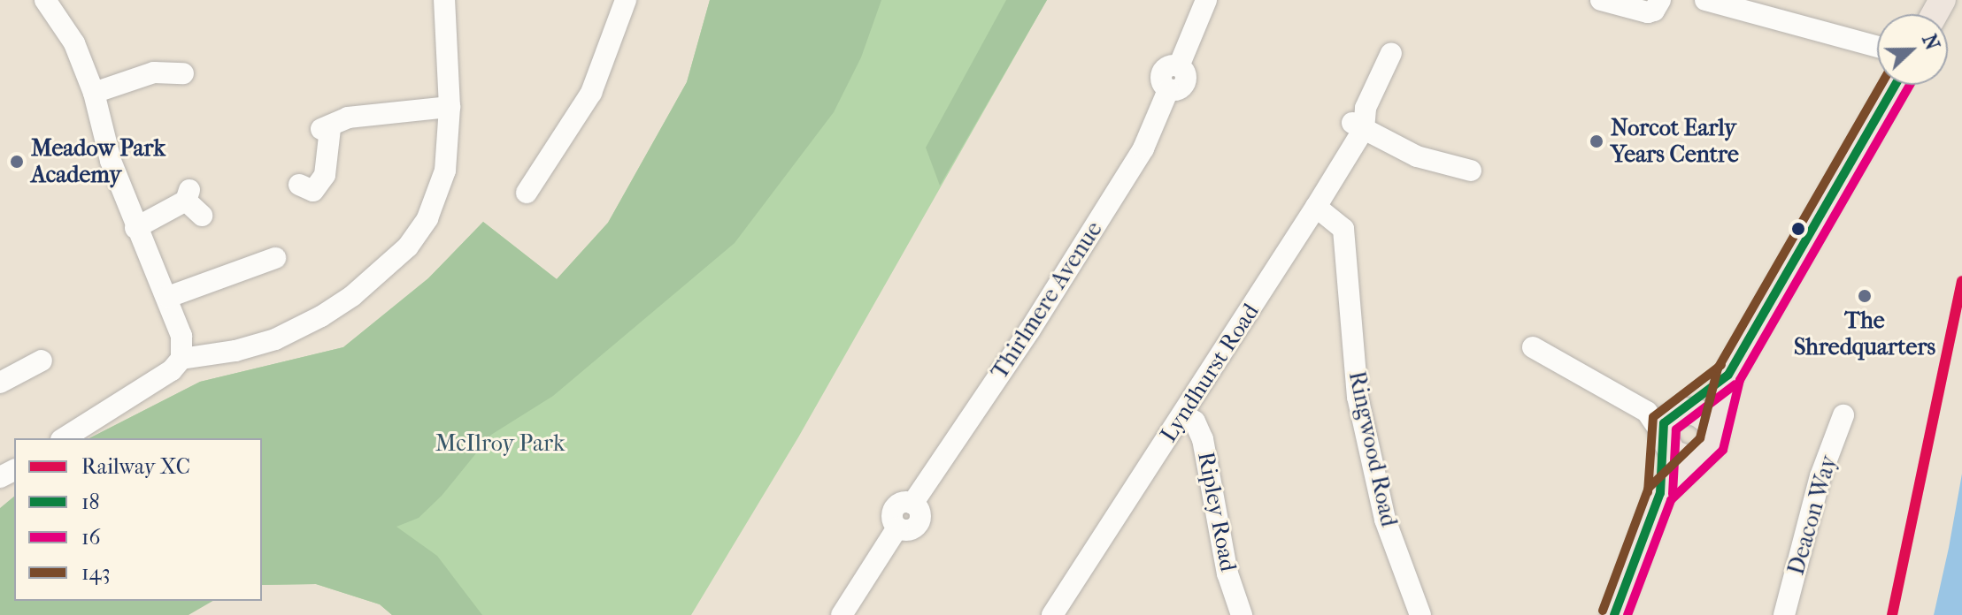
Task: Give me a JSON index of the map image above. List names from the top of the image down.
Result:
{
  "streets": {
    "street": [
      "Thirlmere Avenue",
      "Lyndhurst Road",
      "Ringwood Road",
      "Ripley Road",
      "Deacon Way"
    ]
  },
  "crossings": [
    ["Lyndhurst Road", "Ringwood Road"],
    ["Lyndhurst Road", "Ripley Road"]
  ],
  "parks": ["McIlroy Park"],
  "places": ["Norcot Early Years Centre", "Meadow Park Academy", "The Shredquarters"],
  "lines": [
    "transit line 18",
    "transit line 16",
    "transit line 143",
    "rail line XC"
  ],
  "legend": [
    "Railway XC",
    "18",
    "16",
    "143"
  ],
  "north": "right"
}
